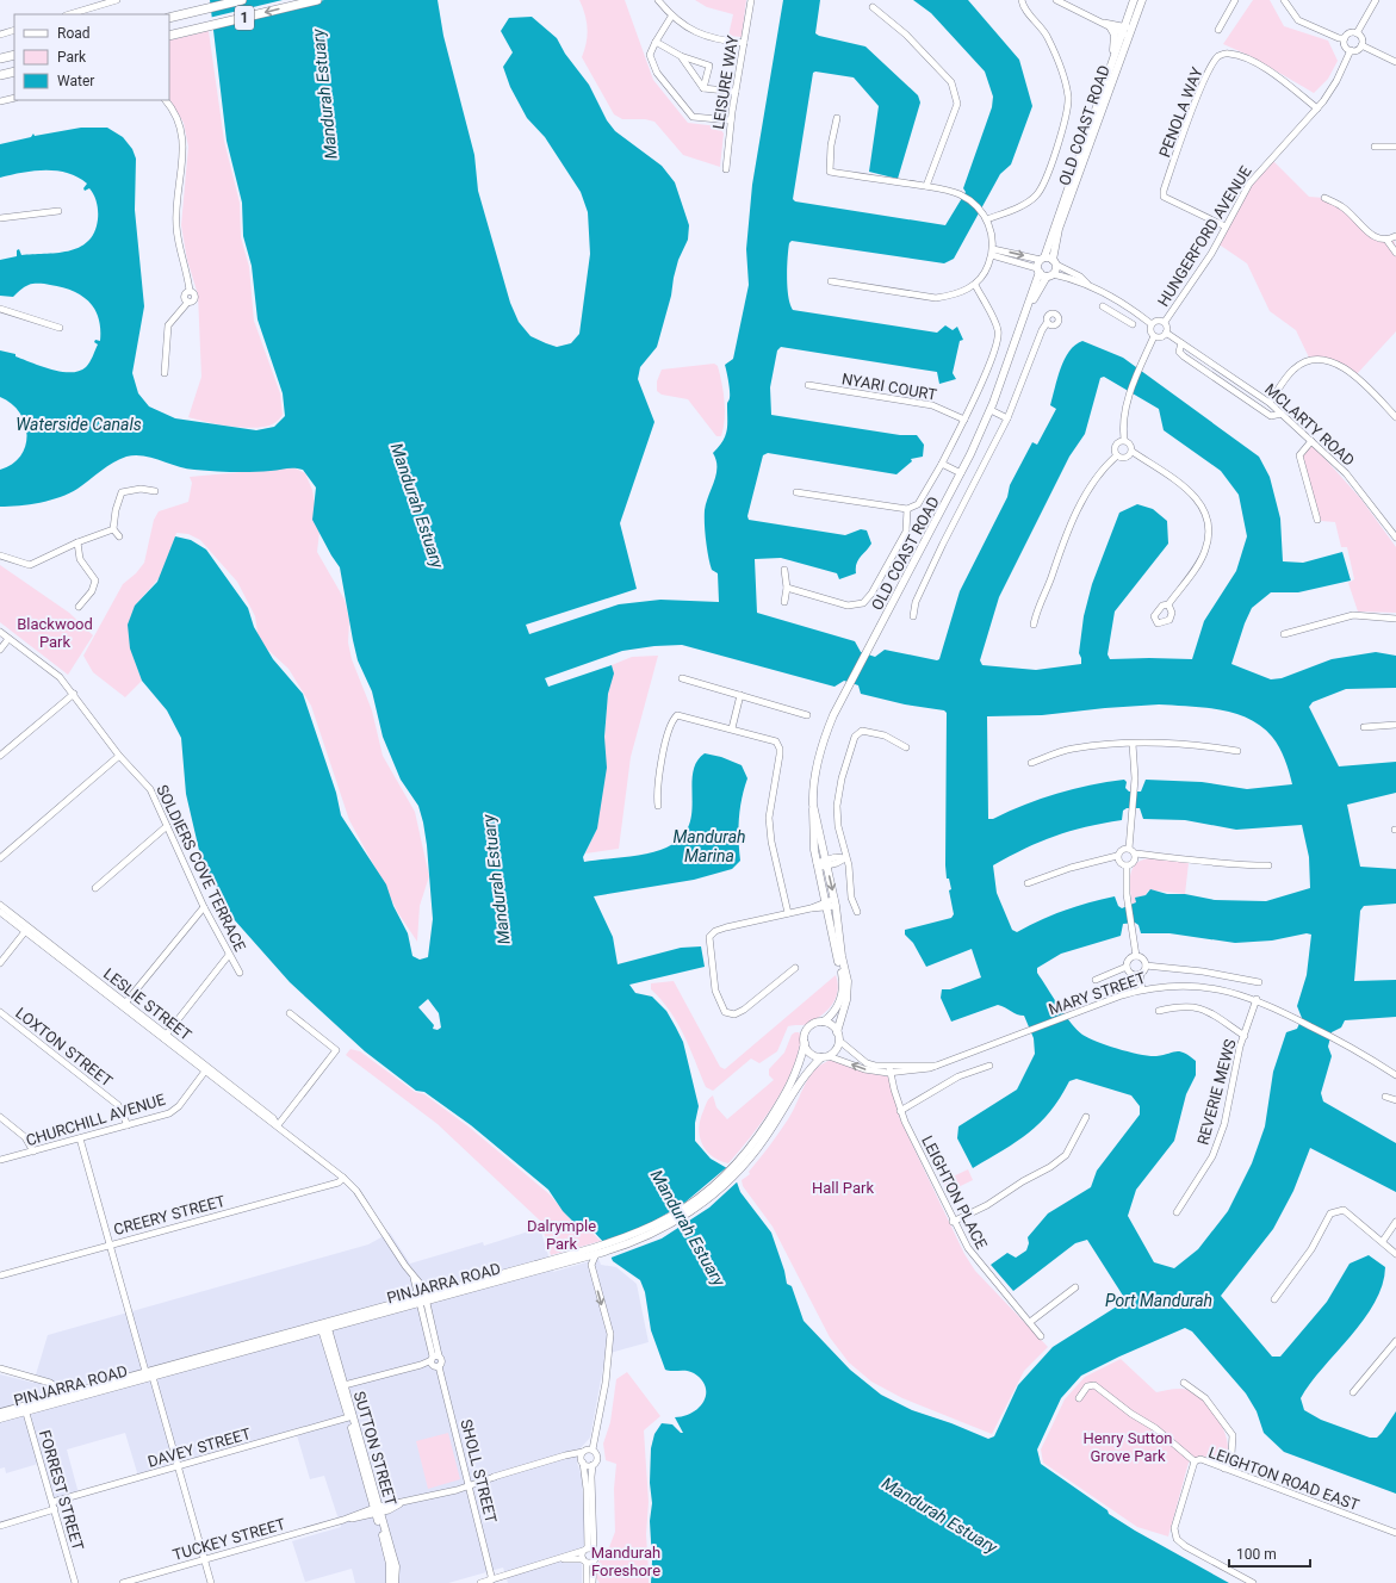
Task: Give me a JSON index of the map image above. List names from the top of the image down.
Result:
{
  "streets": {
    "highway": ["1"],
    "main road": ["OLD COAST ROAD", "PINJARRA ROAD", "SUTTON STREET"],
    "street": [
      "LEISURE WAY",
      "PENOLA WAY",
      "HUNGERFORD AVENUE",
      "NYARI COURT",
      "MCLARTY ROAD",
      "SOLDIERS COVE TERRACE",
      "MARY STREET",
      "LESLIE STREET",
      "LOXTON STREET",
      "REVERIE MEWS",
      "CHURCHILL AVENUE",
      "LEIGHTON PLACE",
      "CREERY STREET",
      "DAVEY STREET",
      "SHOLL STREET",
      "LEIGHTON ROAD EAST",
      "FORREST STREET",
      "TUCKEY STREET"
    ]
  },
  "crossings": [
    ["PENOLA WAY", "HUNGERFORD AVENUE"],
    ["OLD COAST ROAD", "MARY STREET"],
    ["OLD COAST ROAD", "PINJARRA ROAD"],
    ["HUNGERFORD AVENUE", "MCLARTY ROAD"],
    ["MARY STREET", "REVERIE MEWS"],
    ["MARY STREET", "LEIGHTON PLACE"],
    ["MARY STREET", "PINJARRA ROAD"],
    ["LESLIE STREET", "CHURCHILL AVENUE"],
    ["LESLIE STREET", "CREERY STREET"],
    ["LESLIE STREET", "PINJARRA ROAD"],
    ["LESLIE STREET", "SHOLL STREET"],
    ["LOXTON STREET", "CHURCHILL AVENUE"],
    ["PINJARRA ROAD", "SUTTON STREET"],
    ["PINJARRA ROAD", "SHOLL STREET"],
    ["PINJARRA ROAD", "FORREST STREET"],
    ["DAVEY STREET", "SUTTON STREET"],
    ["DAVEY STREET", "FORREST STREET"],
    ["SUTTON STREET", "TUCKEY STREET"],
    ["SHOLL STREET", "TUCKEY STREET"]
  ],
  "water": [
    "Mandurah Estuary",
    "Waterside Canals",
    "Mandurah Marina",
    "Port Mandurah"
  ],
  "parks": [
    "Blackwood Park",
    "Hall Park",
    "Dalrymple Park",
    "Henry Sutton Grove Park",
    "Mandurah Foreshore"
  ],
  "legend": ["Road", "Park", "Water"],
  "scale_bar": "100 m"
}
